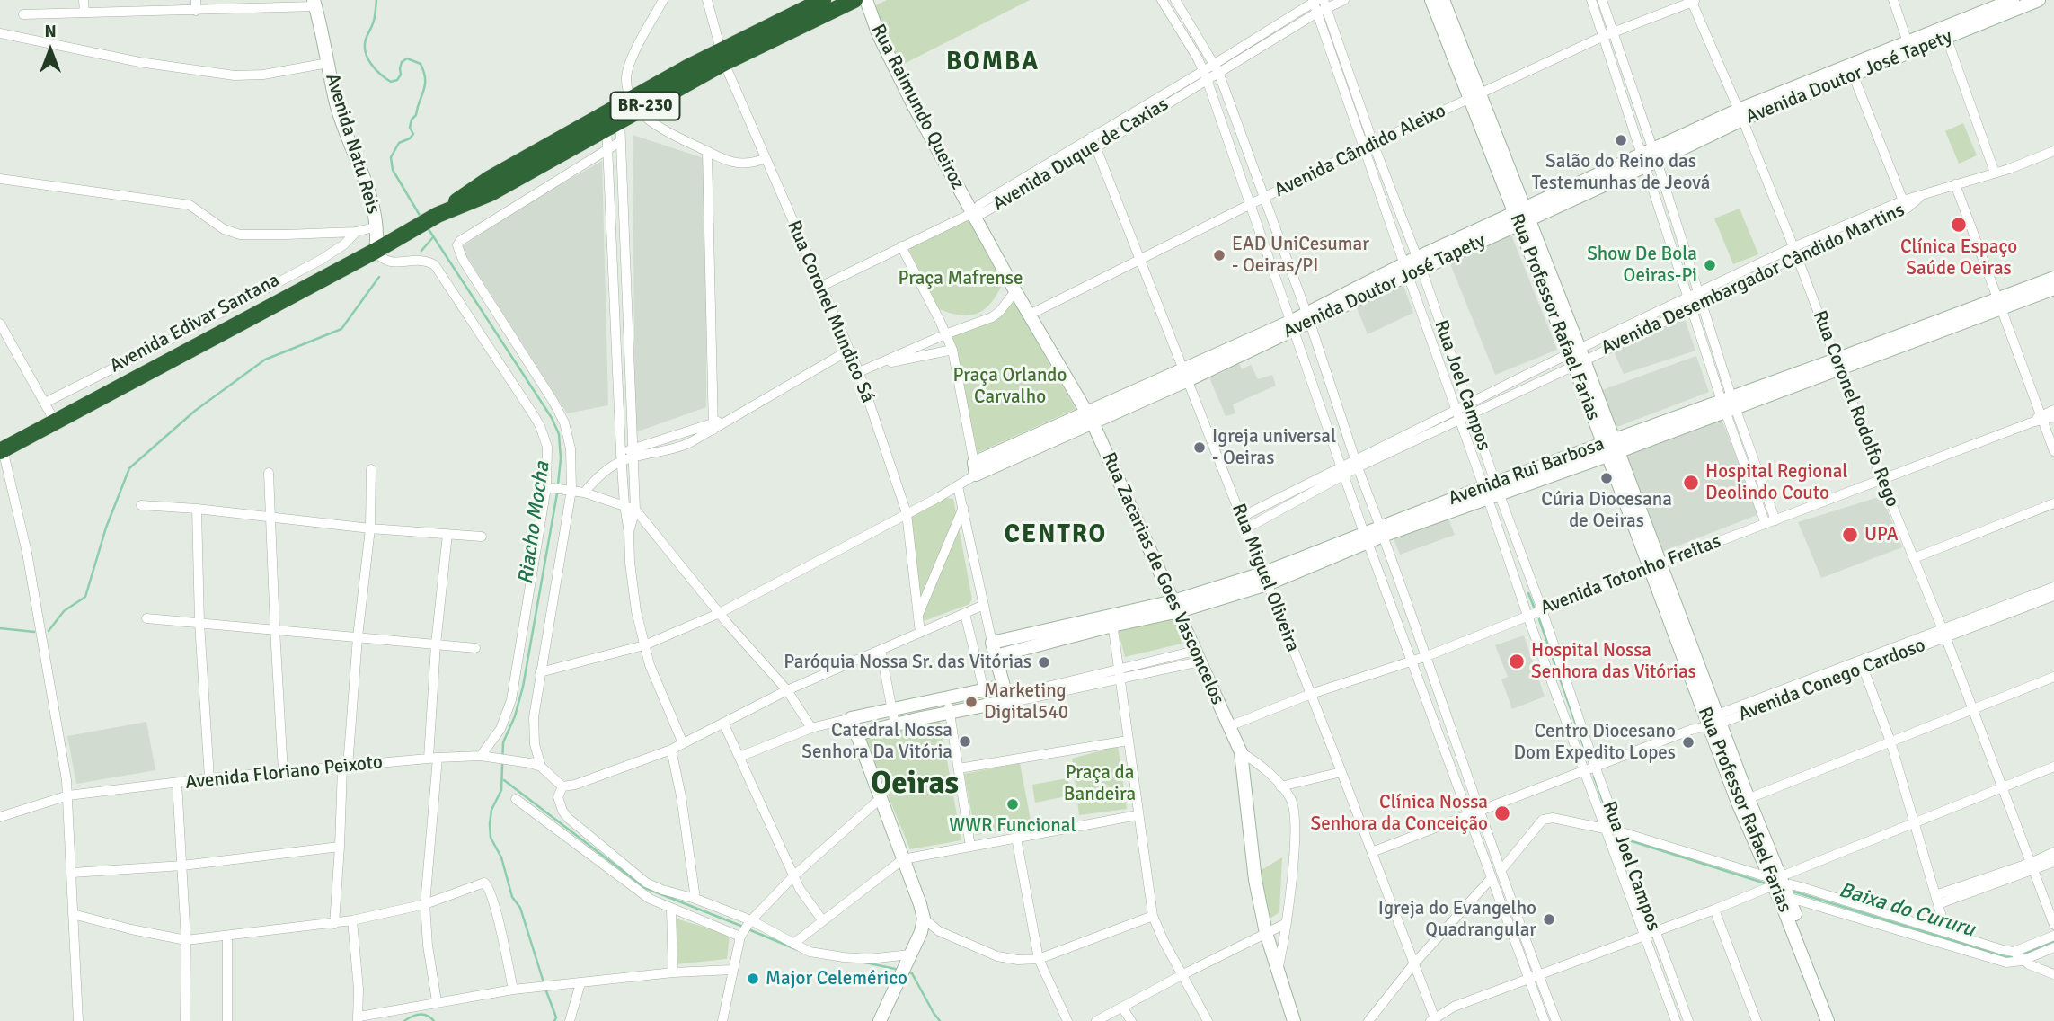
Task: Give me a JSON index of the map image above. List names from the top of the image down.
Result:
{
  "streets": {
    "highway": ["BR-230", "Avenida Edivar Santana"],
    "main road": [
      "Avenida Doutor José Tapety",
      "Rua Raimundo Queiroz",
      "Avenida Natu Reis",
      "Rua Professor Rafael Farias",
      "Avenida Rui Barbosa",
      "Rua Zacarias de Goes Vasconcelos"
    ],
    "street": [
      "Avenida Cândido Aleixo",
      "Avenida Duque de Caxias",
      "Avenida Desembargador Cândido Martins",
      "Rua Coronel Mundico Sá",
      "Rua Joel Campos",
      "Rua Coronel Rodolfo Rego",
      "Avenida Totonho Freitas",
      "Rua Miguel Oliveira",
      "Avenida Conego Cardoso",
      "Avenida Floriano Peixoto"
    ]
  },
  "crossings": [
    ["Avenida Doutor José Tapety", "Rua Professor Rafael Farias"],
    ["Avenida Doutor José Tapety", "Rua Joel Campos"],
    ["Avenida Doutor José Tapety", "Rua Coronel Rodolfo Rego"],
    ["Avenida Doutor José Tapety", "Rua Miguel Oliveira"],
    ["Avenida Doutor José Tapety", "Rua Zacarias de Goes Vasconcelos"],
    ["BR-230", "Rua Coronel Mundico Sá"],
    ["BR-230", "Avenida Edivar Santana"],
    ["Rua Raimundo Queiroz", "Avenida Duque de Caxias"],
    ["Rua Raimundo Queiroz", "Rua Zacarias de Goes Vasconcelos"],
    ["Avenida Natu Reis", "Avenida Edivar Santana"],
    ["Avenida Cândido Aleixo", "Rua Professor Rafael Farias"],
    ["Avenida Cândido Aleixo", "Rua Joel Campos"],
    ["Avenida Cândido Aleixo", "Rua Coronel Rodolfo Rego"],
    ["Avenida Cândido Aleixo", "Rua Miguel Oliveira"],
    ["Avenida Cândido Aleixo", "Rua Zacarias de Goes Vasconcelos"],
    ["Avenida Duque de Caxias", "Rua Joel Campos"],
    ["Avenida Duque de Caxias", "Rua Miguel Oliveira"],
    ["Avenida Duque de Caxias", "Rua Zacarias de Goes Vasconcelos"],
    ["Avenida Desembargador Cândido Martins", "Rua Professor Rafael Farias"],
    ["Avenida Desembargador Cândido Martins", "Rua Joel Campos"],
    ["Avenida Desembargador Cândido Martins", "Rua Coronel Rodolfo Rego"],
    ["Avenida Desembargador Cândido Martins", "Rua Miguel Oliveira"],
    ["Rua Professor Rafael Farias", "Avenida Rui Barbosa"],
    ["Rua Professor Rafael Farias", "Avenida Totonho Freitas"],
    ["Rua Professor Rafael Farias", "Avenida Conego Cardoso"],
    ["Rua Joel Campos", "Avenida Rui Barbosa"],
    ["Rua Joel Campos", "Avenida Totonho Freitas"],
    ["Rua Joel Campos", "Avenida Conego Cardoso"],
    ["Rua Coronel Rodolfo Rego", "Avenida Rui Barbosa"],
    ["Rua Coronel Rodolfo Rego", "Avenida Totonho Freitas"],
    ["Rua Coronel Rodolfo Rego", "Avenida Conego Cardoso"],
    ["Avenida Rui Barbosa", "Rua Miguel Oliveira"],
    ["Avenida Rui Barbosa", "Rua Zacarias de Goes Vasconcelos"],
    ["Avenida Totonho Freitas", "Rua Miguel Oliveira"],
    ["Avenida Totonho Freitas", "Rua Zacarias de Goes Vasconcelos"],
    ["Rua Miguel Oliveira", "Avenida Conego Cardoso"]
  ],
  "districts": ["BOMBA", "CENTRO", "Oeiras"],
  "water": ["Riacho Mocha", "Baixa do Cururu"],
  "parks": ["Praça Mafrense", "Praça Orlando Carvalho", "Praça da Bandeira"],
  "places": [
    "Salão do Reino das Testemunhas de Jeová",
    "Clínica Espaço Saúde Oeiras",
    "EAD UniCesumar - Oeiras/PI",
    "Show De Bola Oeiras-Pi",
    "Igreja universal - Oeiras",
    "Cúria Diocesana de Oeiras",
    "Hospital Regional Deolindo Couto",
    "UPA",
    "Hospital Nossa Senhora das Vitórias",
    "Paróquia Nossa Sr. das Vitórias",
    "Marketing Digital540",
    "Catedral Nossa Senhora Da Vitória",
    "Centro Diocesano Dom Expedito Lopes",
    "WWR Funcional",
    "Clínica Nossa Senhora da Conceição",
    "Igreja do Evangelho Quadrangular",
    "Major Celemérico"
  ],
  "north": "top"
}
